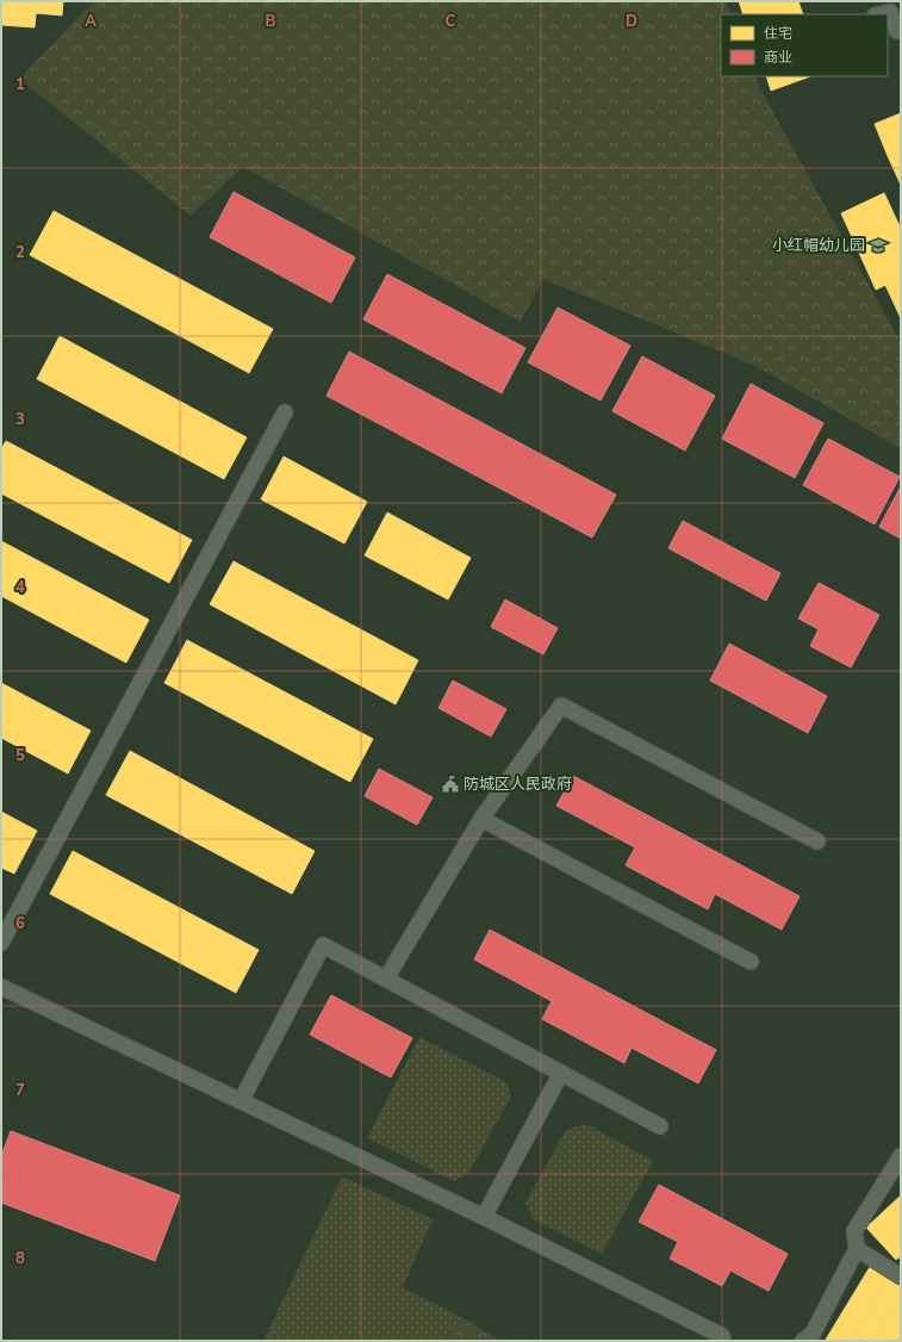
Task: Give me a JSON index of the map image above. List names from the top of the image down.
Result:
{
  "places": {
    "school or university": ["小红帽幼儿园"],
    "public building": ["防城区人民政府"]
  },
  "legend": ["住宅", "商业"],
  "grid": {
    "columns": [
      "A",
      "B",
      "C",
      "D"
    ],
    "rows": [
      "1",
      "2",
      "3",
      "4",
      "5",
      "6",
      "7",
      "8"
    ]
  }
}
